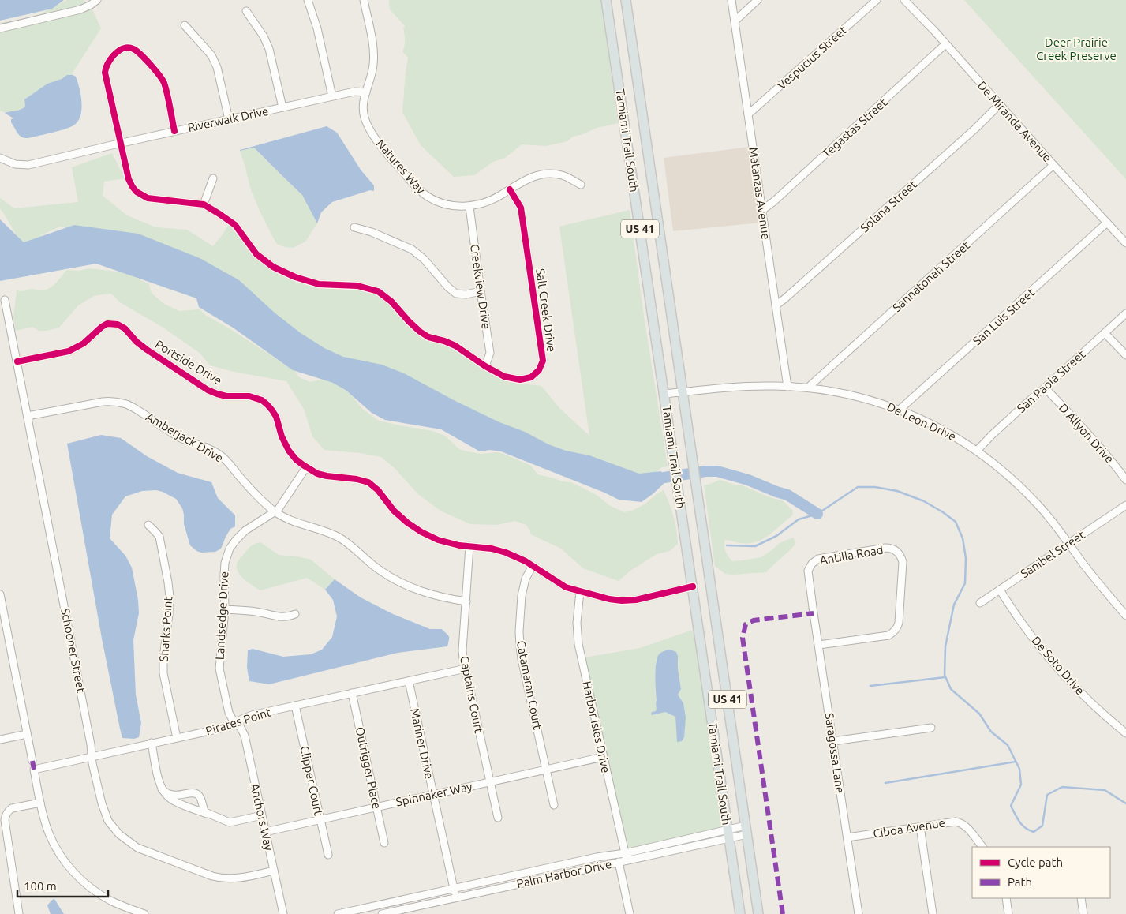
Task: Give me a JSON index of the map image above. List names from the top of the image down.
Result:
{
  "streets": {
    "main road": ["Tamiami Trail South", "US 41"],
    "street": [
      "Vespucius Street",
      "Riverwalk Drive",
      "De Miranda Avenue",
      "Tegastas Street",
      "Natures Way",
      "Matanzas Avenue",
      "Solana Street",
      "Sannatonah Street",
      "Creekview Drive",
      "Salt Creek Drive",
      "San Luis Street",
      "Portside Drive",
      "San Paola Street",
      "De Leon Drive",
      "D Allyon Drive",
      "Amberjack Drive",
      "Sanibel Street",
      "Antilla Road",
      "Landsedge Drive",
      "Sharks Point",
      "Schooner Street",
      "De Soto Drive",
      "Catamaran Court",
      "Captains Court",
      "Pirates Point",
      "Harbor Isles Drive",
      "Mariner Drive",
      "Saragossa Lane",
      "Outrigger Place",
      "Clipper Court",
      "Spinnaker Way",
      "Anchors Way",
      "Ciboa Avenue",
      "Palm Harbor Drive"
    ]
  },
  "crossings": [
    ["Vespucius Street", "Matanzas Avenue"],
    ["Riverwalk Drive", "Natures Way"],
    ["Riverwalk Drive", "Salt Creek Drive"],
    ["De Miranda Avenue", "Tegastas Street"],
    ["De Miranda Avenue", "Solana Street"],
    ["De Miranda Avenue", "Sannatonah Street"],
    ["De Miranda Avenue", "San Luis Street"],
    ["Tegastas Street", "Matanzas Avenue"],
    ["Tamiami Trail South", "Portside Drive"],
    ["Tamiami Trail South", "De Leon Drive"],
    ["Natures Way", "Creekview Drive"],
    ["Natures Way", "Salt Creek Drive"],
    ["Matanzas Avenue", "Solana Street"],
    ["Matanzas Avenue", "De Leon Drive"],
    ["Sannatonah Street", "De Leon Drive"],
    ["Creekview Drive", "Salt Creek Drive"],
    ["San Luis Street", "De Leon Drive"],
    ["Portside Drive", "Landsedge Drive"],
    ["Portside Drive", "Schooner Street"],
    ["Portside Drive", "Catamaran Court"],
    ["Portside Drive", "Captains Court"],
    ["Portside Drive", "Harbor Isles Drive"],
    ["San Paola Street", "De Leon Drive"],
    ["San Paola Street", "D Allyon Drive"],
    ["De Leon Drive", "Sanibel Street"],
    ["Amberjack Drive", "Landsedge Drive"],
    ["Amberjack Drive", "Schooner Street"],
    ["Amberjack Drive", "Captains Court"],
    ["Sanibel Street", "De Soto Drive"],
    ["Antilla Road", "Saragossa Lane"],
    ["Landsedge Drive", "Pirates Point"],
    ["Landsedge Drive", "Anchors Way"],
    ["Sharks Point", "Pirates Point"],
    ["Schooner Street", "Pirates Point"],
    ["Schooner Street", "Anchors Way"],
    ["Catamaran Court", "Spinnaker Way"],
    ["Captains Court", "Pirates Point"],
    ["Captains Court", "Spinnaker Way"],
    ["Pirates Point", "Mariner Drive"],
    ["Pirates Point", "Outrigger Place"],
    ["Pirates Point", "Clipper Court"],
    ["Pirates Point", "Anchors Way"],
    ["Harbor Isles Drive", "Spinnaker Way"],
    ["Harbor Isles Drive", "Palm Harbor Drive"],
    ["Mariner Drive", "Spinnaker Way"],
    ["Mariner Drive", "Palm Harbor Drive"],
    ["Saragossa Lane", "Ciboa Avenue"],
    ["Outrigger Place", "Spinnaker Way"],
    ["Clipper Court", "Spinnaker Way"],
    ["Spinnaker Way", "Anchors Way"]
  ],
  "parks": ["Deer Prairie Creek Preserve"],
  "legend": ["Cycle path", "Path"],
  "scale_bar": "100 m"
}
